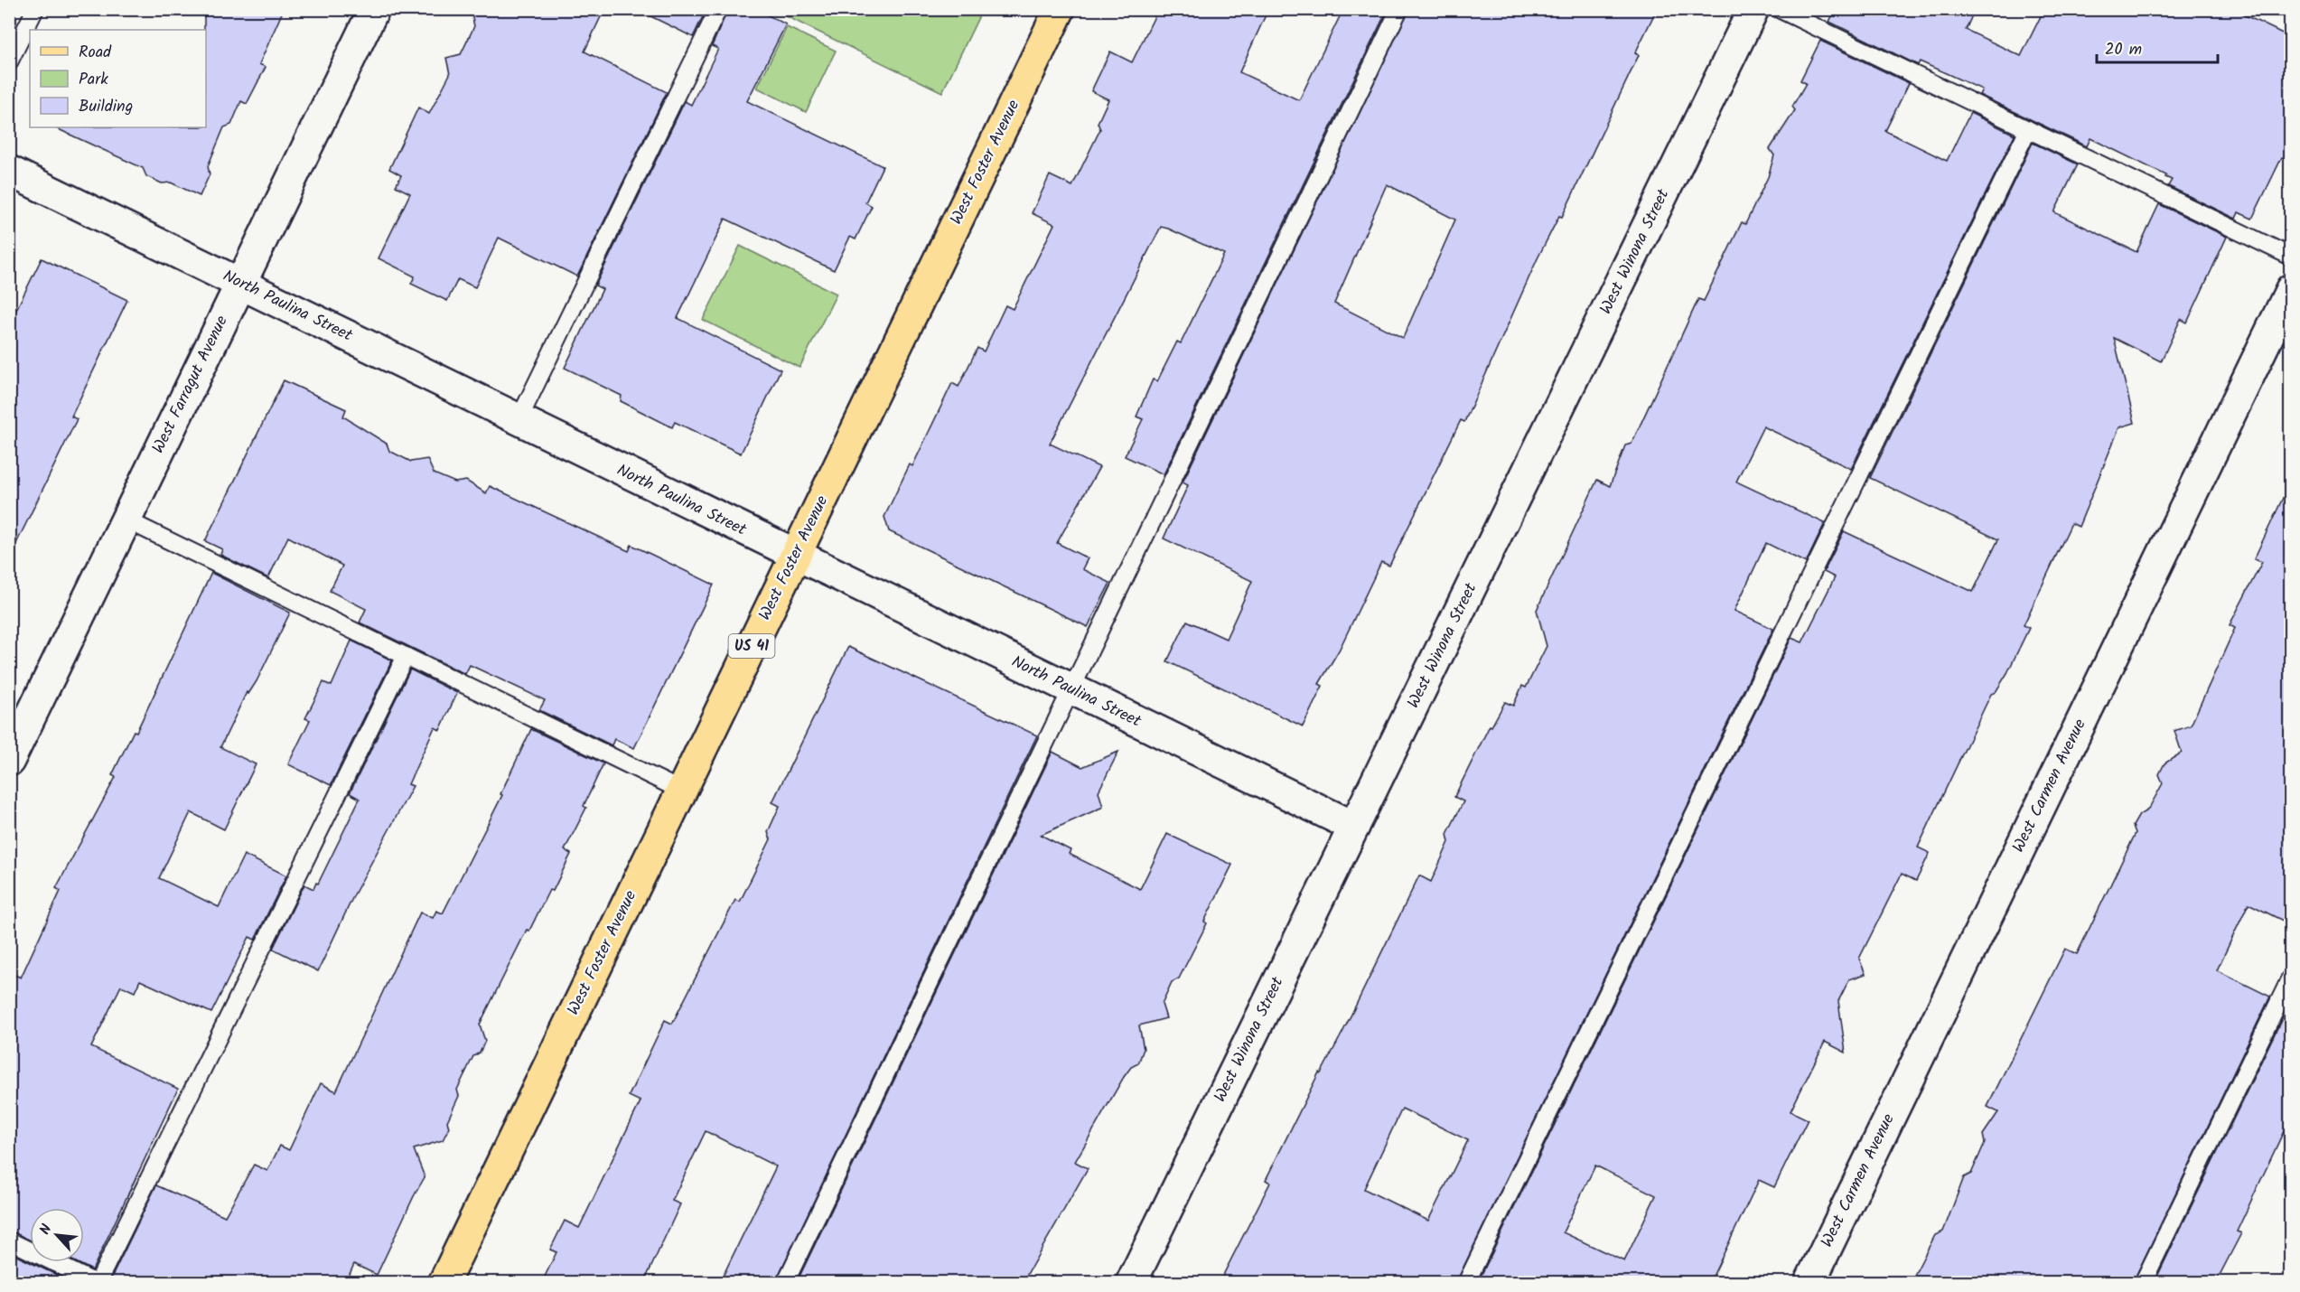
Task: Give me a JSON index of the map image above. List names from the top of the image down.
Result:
{
  "streets": {
    "main road": ["West Foster Avenue", "US 41"],
    "street": [
      "West Winona Street",
      "North Paulina Street",
      "West Farragut Avenue",
      "West Carmen Avenue"
    ]
  },
  "crossings": [
    ["West Foster Avenue", "North Paulina Street"],
    ["West Winona Street", "North Paulina Street"],
    ["North Paulina Street", "West Farragut Avenue"]
  ],
  "legend": ["Road", "Park", "Building"],
  "scale_bar": "20 m",
  "north": "top left"
}
